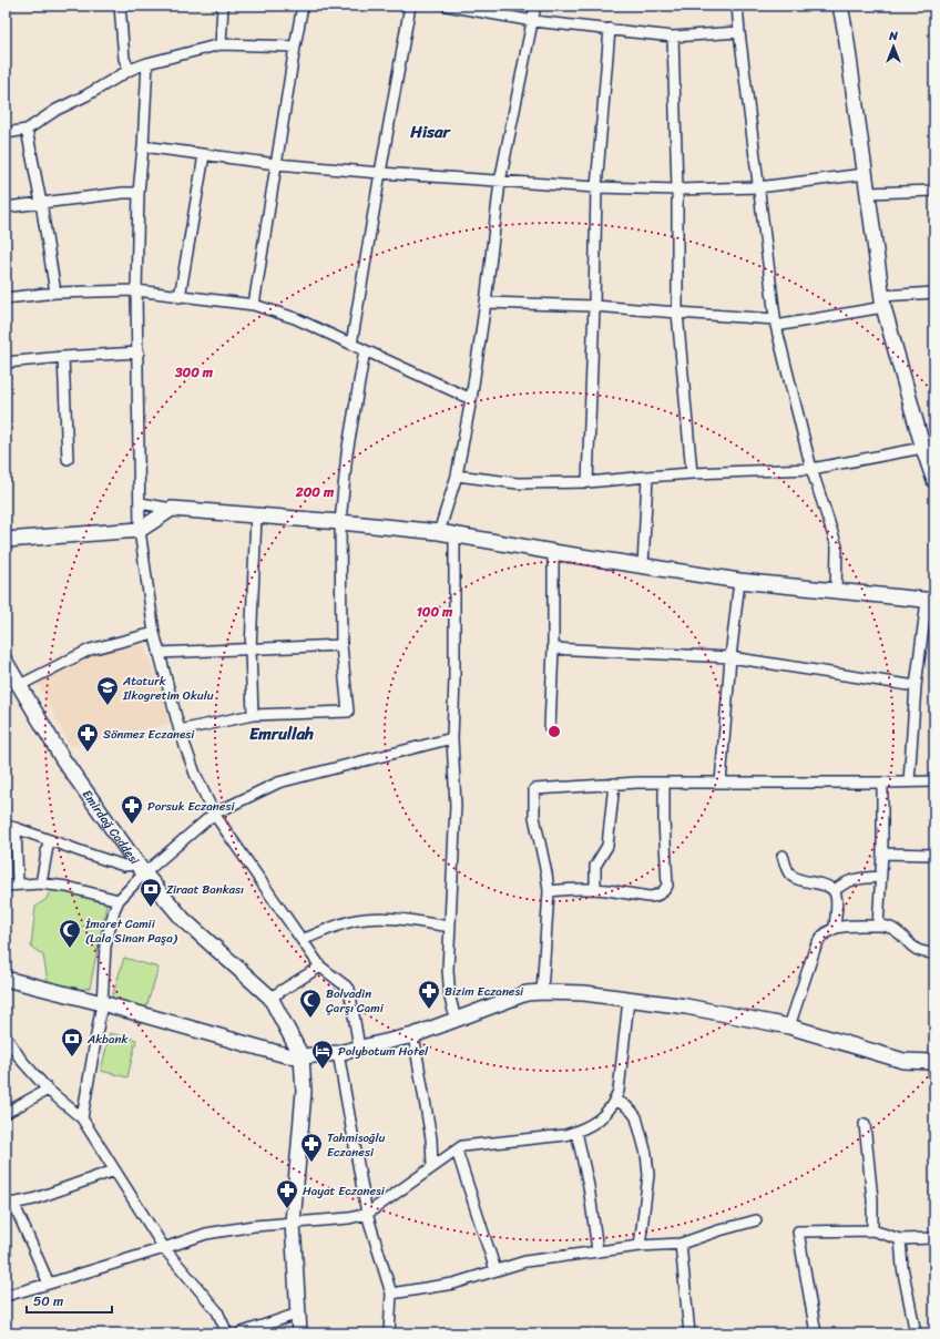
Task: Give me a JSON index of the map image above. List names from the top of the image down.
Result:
{
  "streets": {
    "street": ["Emirdağ Caddesi"]
  },
  "districts": ["Hisar", "Emrullah"],
  "places": {
    "school or university": ["Ataturk Ilkogretim Okulu"],
    "pharmacy": [
      "Sönmez Eczanesi",
      "Porsuk Eczanesi",
      "Bizim Eczanesi",
      "Tahmisoğlu Eczanesi",
      "Hayat Eczanesi"
    ],
    "bank": ["Ziraat Bankası", "Akbank"],
    "mosque": ["İmaret Camii (Lala Sinan Paşa)", "Bolvadin Çarşı Cami"],
    "hotel": ["Polybotum Hotel"]
  },
  "scale_bar": "50 m",
  "north": "top",
  "rings": ["300 m", "200 m", "100 m"]
}
